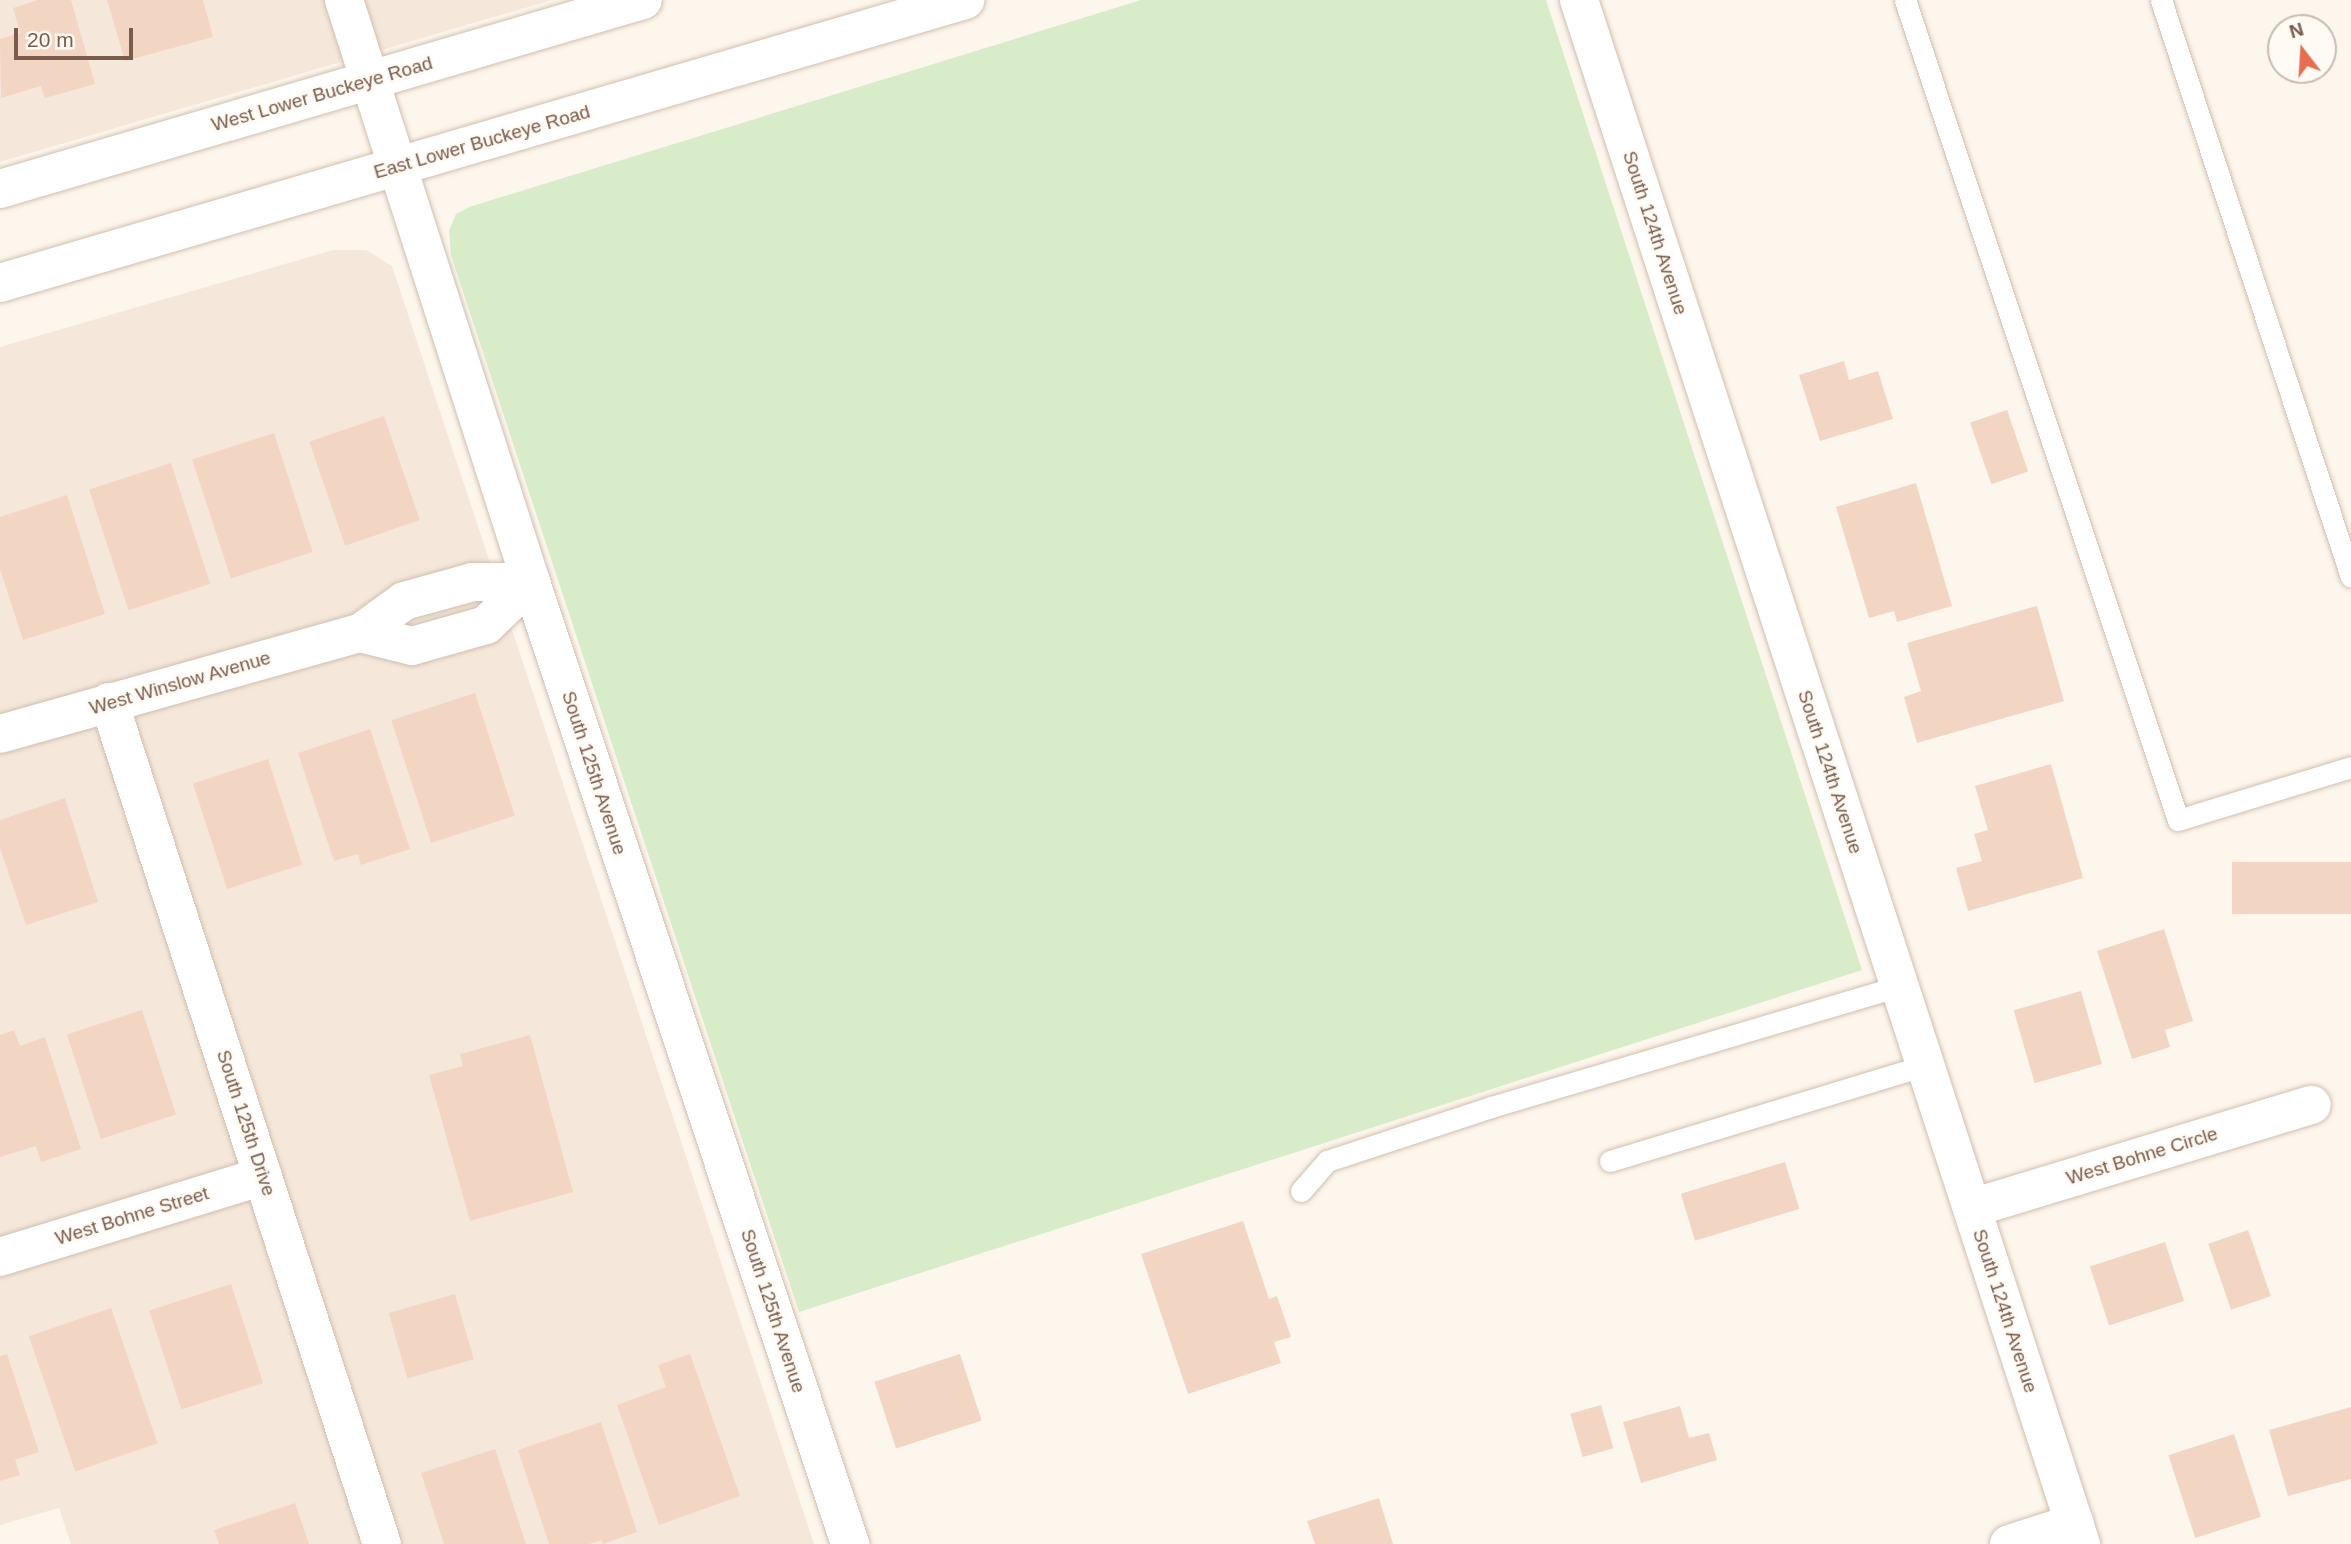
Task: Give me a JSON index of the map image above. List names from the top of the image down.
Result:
{
  "streets": {
    "street": [
      "West Lower Buckeye Road",
      "East Lower Buckeye Road",
      "South 124th Avenue",
      "West Winslow Avenue",
      "South 125th Avenue",
      "South 125th Drive",
      "West Bohne Circle",
      "West Bohne Street"
    ]
  },
  "crossings": [
    ["West Lower Buckeye Road", "South 125th Avenue"],
    ["East Lower Buckeye Road", "South 125th Avenue"],
    ["South 124th Avenue", "West Bohne Circle"],
    ["West Winslow Avenue", "South 125th Avenue"],
    ["West Winslow Avenue", "South 125th Drive"],
    ["South 125th Drive", "West Bohne Street"]
  ],
  "scale_bar": "20 m",
  "north": "top"
}
